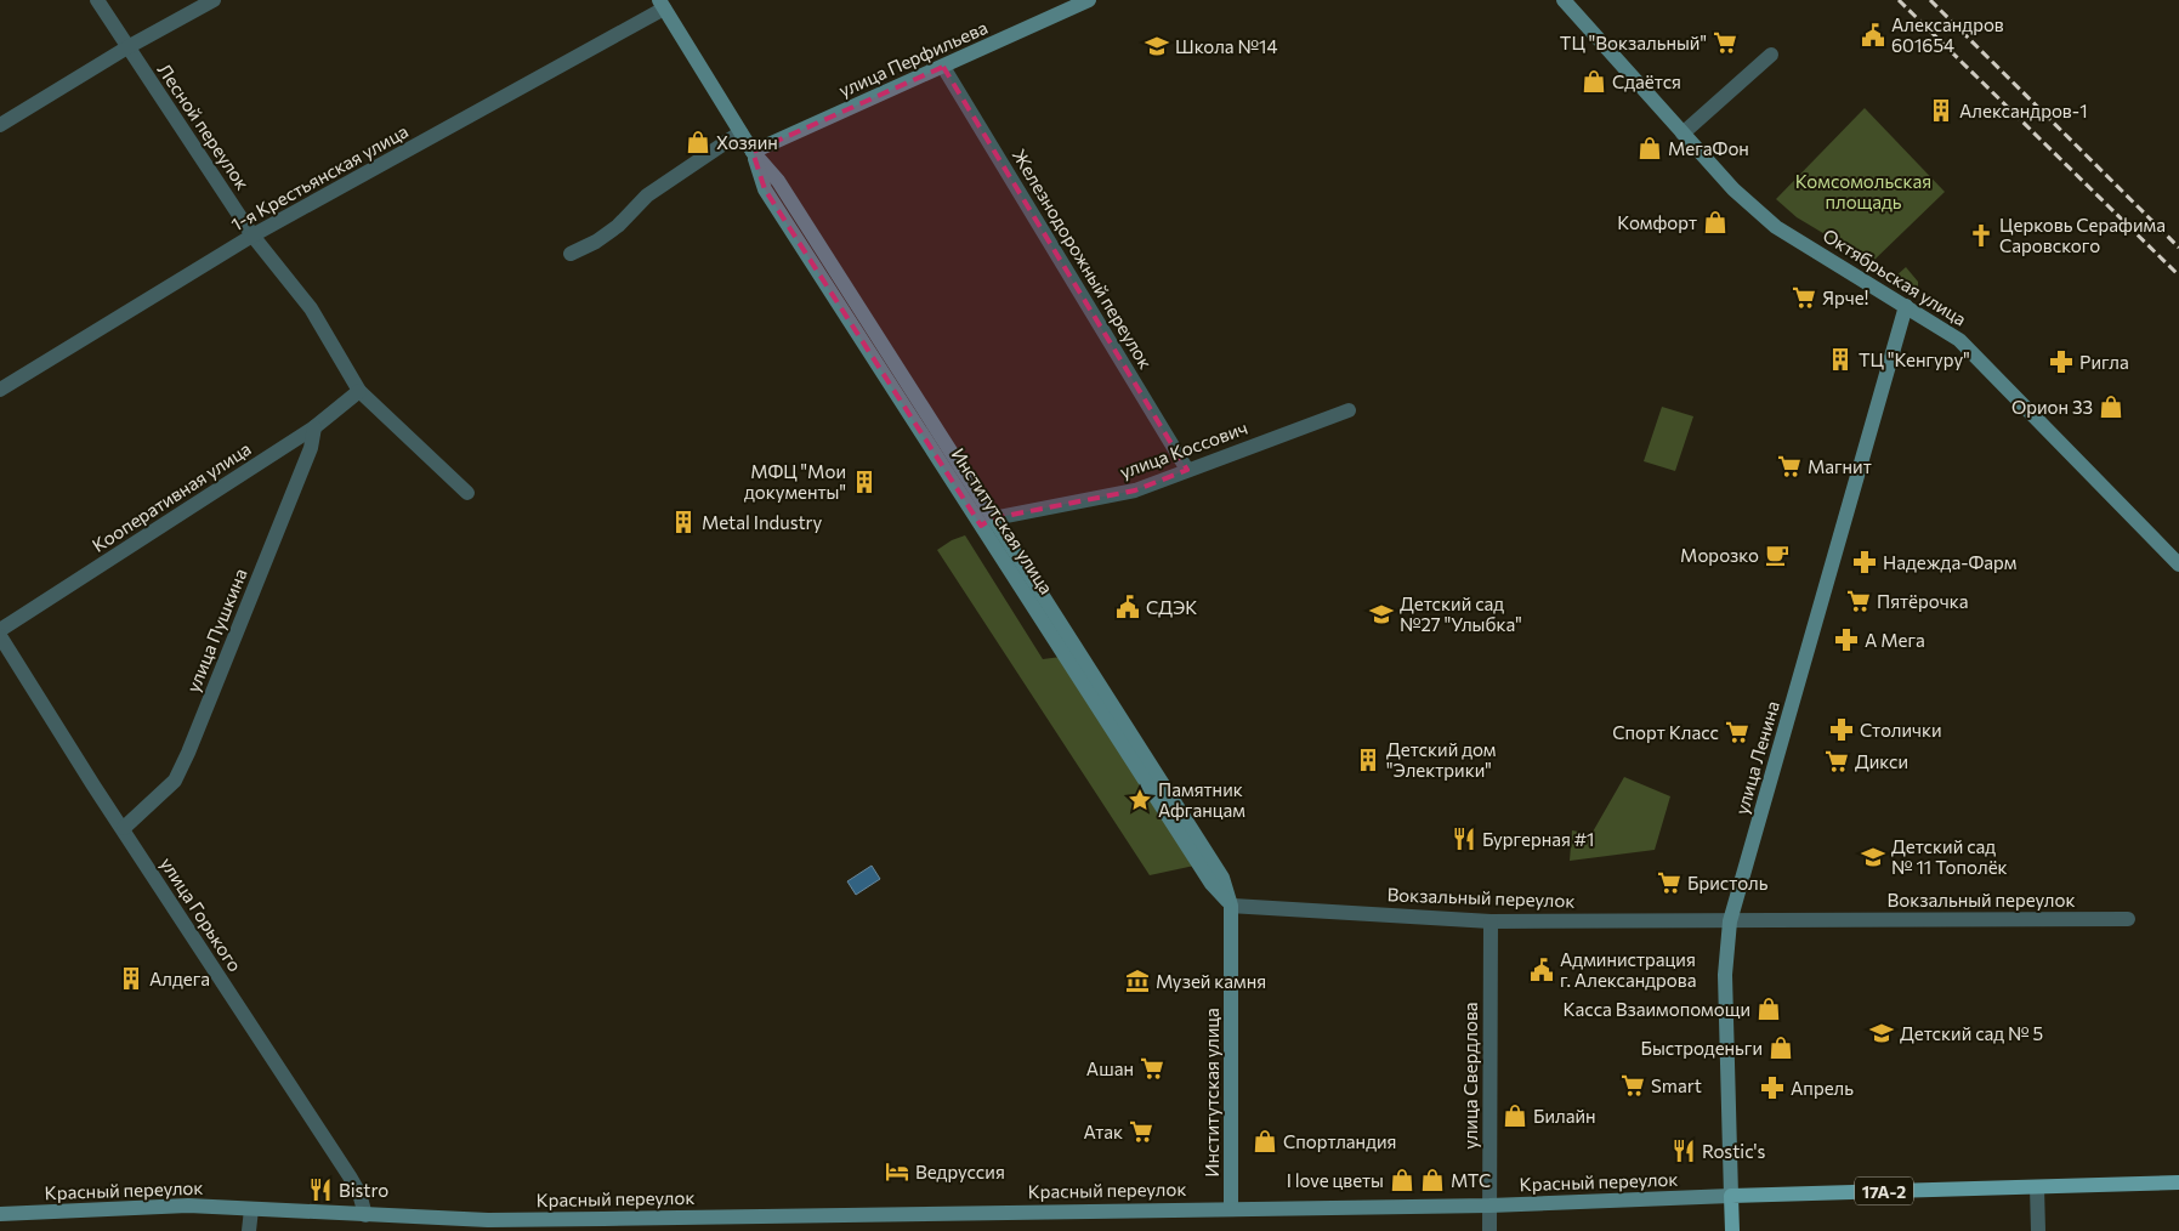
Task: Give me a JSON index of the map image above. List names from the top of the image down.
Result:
{
  "streets": {
    "main road": [
      "улица Перфильева",
      "Октябрьская улица",
      "Институтская улица",
      "улица Ленина",
      "Красный переулок",
      "17А-2"
    ],
    "street": [
      "Лесной переулок",
      "1-я Крестьянская улица",
      "Железнодорожный переулок",
      "улица Коссович",
      "Кооперативная улица",
      "улица Пушкина",
      "Вокзальный переулок",
      "улица Горького",
      "улица Свердлова"
    ]
  },
  "crossings": [
    ["улица Перфильева", "Железнодорожный переулок"],
    ["улица Перфильева", "Институтская улица"],
    ["Лесной переулок", "1-я Крестьянская улица"],
    ["Лесной переулок", "Кооперативная улица"],
    ["1-я Крестьянская улица", "Институтская улица"],
    ["Железнодорожный переулок", "улица Коссович"],
    ["Октябрьская улица", "улица Ленина"],
    ["улица Коссович", "Институтская улица"],
    ["Кооперативная улица", "улица Пушкина"],
    ["Институтская улица", "Вокзальный переулок"],
    ["Институтская улица", "Красный переулок"],
    ["улица Пушкина", "улица Горького"],
    ["улица Ленина", "Вокзальный переулок"],
    ["улица Ленина", "Красный переулок"],
    ["Вокзальный переулок", "улица Свердлова"],
    ["улица Горького", "Красный переулок"],
    ["улица Свердлова", "Красный переулок"]
  ],
  "parks": ["Комсомольская площадь"],
  "places": {
    "public building": ["Александров 601654", "СДЭК", "Администрация г. Александрова"],
    "supermarket": [
      "ТЦ \"Вокзальный\"",
      "Ярче!",
      "Магнит",
      "Пятёрочка",
      "Спорт Класс",
      "Дикси",
      "Бристоль",
      "Ашан",
      "Smart",
      "Атак"
    ],
    "school or university": [
      "Школа №14",
      "Детский сад №27 \"Улыбка\"",
      "Детский сад № 11 Тополёк",
      "Детский сад № 5"
    ],
    "shop": [
      "Сдаётся",
      "Хозяин",
      "МегаФон",
      "Комфорт",
      "Орион 33",
      "Касса Взаимопомощи",
      "Быстроденьги",
      "Билайн",
      "Спортландия",
      "I love цветы",
      "МТС"
    ],
    "building": [
      "Александров-1",
      "ТЦ \"Кенгуру\"",
      "МФЦ \"Мои документы\"",
      "Metal Industry",
      "Детский дом \"Электрики\"",
      "Алдега"
    ],
    "church": ["Церковь Серафима Саровского"],
    "pharmacy": [
      "Ригла",
      "Надежда-Фарм",
      "А Мега",
      "Столички",
      "Апрель"
    ],
    "cafe": ["Морозко"],
    "place": ["Памятник Афганцам"],
    "restaurant": ["Бургерная #1", "Rostic's", "Bistro"],
    "museum": ["Музей камня"],
    "hotel": ["Ведруссия"]
  }
}
